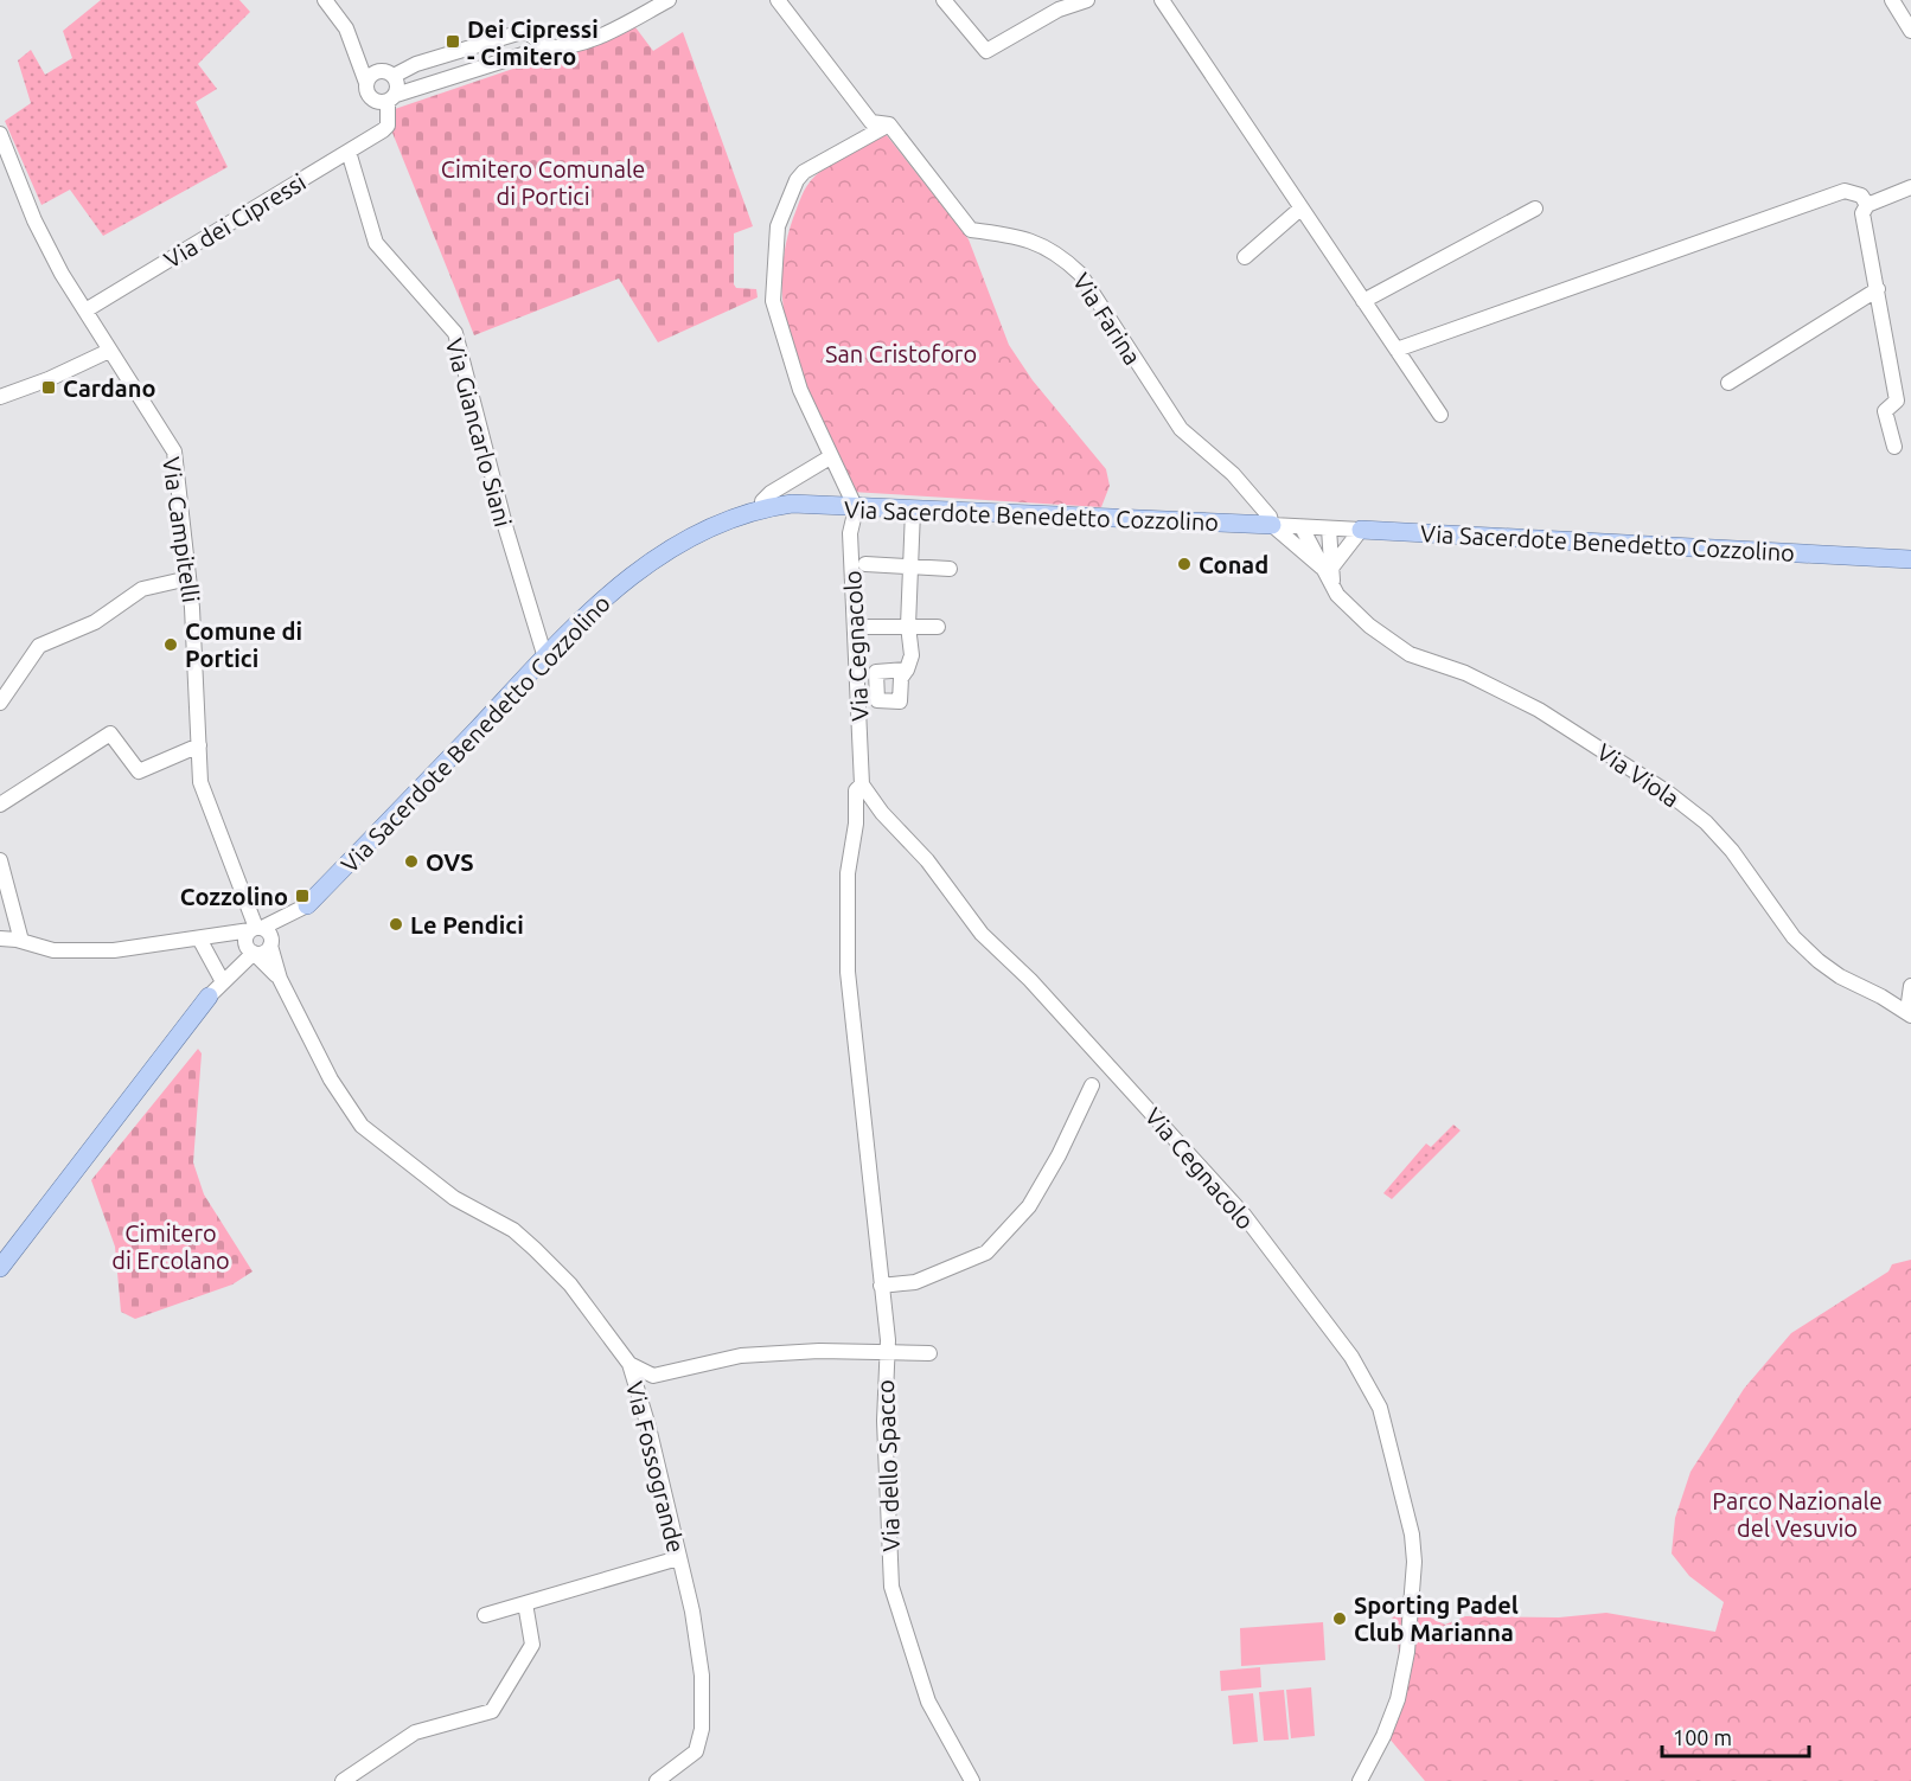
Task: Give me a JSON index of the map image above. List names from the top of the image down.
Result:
{
  "streets": {
    "main road": ["Via Sacerdote Benedetto Cozzolino"],
    "street": [
      "Via dei Cipressi",
      "Via Farina",
      "Via Giancarlo Siani",
      "Via Campitelli",
      "Via Cegnacolo",
      "Via Viola",
      "Via dello Spacco",
      "Via Fossogrande"
    ]
  },
  "crossings": [
    ["Via dei Cipressi", "Via Giancarlo Siani"],
    ["Via dei Cipressi", "Via Campitelli"],
    ["Via Farina", "Via Sacerdote Benedetto Cozzolino"],
    ["Via Giancarlo Siani", "Via Sacerdote Benedetto Cozzolino"],
    ["Via Sacerdote Benedetto Cozzolino", "Via Campitelli"],
    ["Via Sacerdote Benedetto Cozzolino", "Via Cegnacolo"],
    ["Via Sacerdote Benedetto Cozzolino", "Via Viola"],
    ["Via Cegnacolo", "Via dello Spacco"],
    ["Via dello Spacco", "Via Fossogrande"]
  ],
  "parks": [
    "Cimitero Comunale di Portici",
    "San Cristoforo",
    "Cimitero di Ercolano",
    "Parco Nazionale del Vesuvio"
  ],
  "places": {
    "transit": ["Dei Cipressi - Cimitero", "Cardano", "Cozzolino"],
    "other": [
      "Conad",
      "Comune di Portici",
      "OVS",
      "Le Pendici",
      "Sporting Padel Club Marianna"
    ]
  },
  "scale_bar": "100 m"
}
